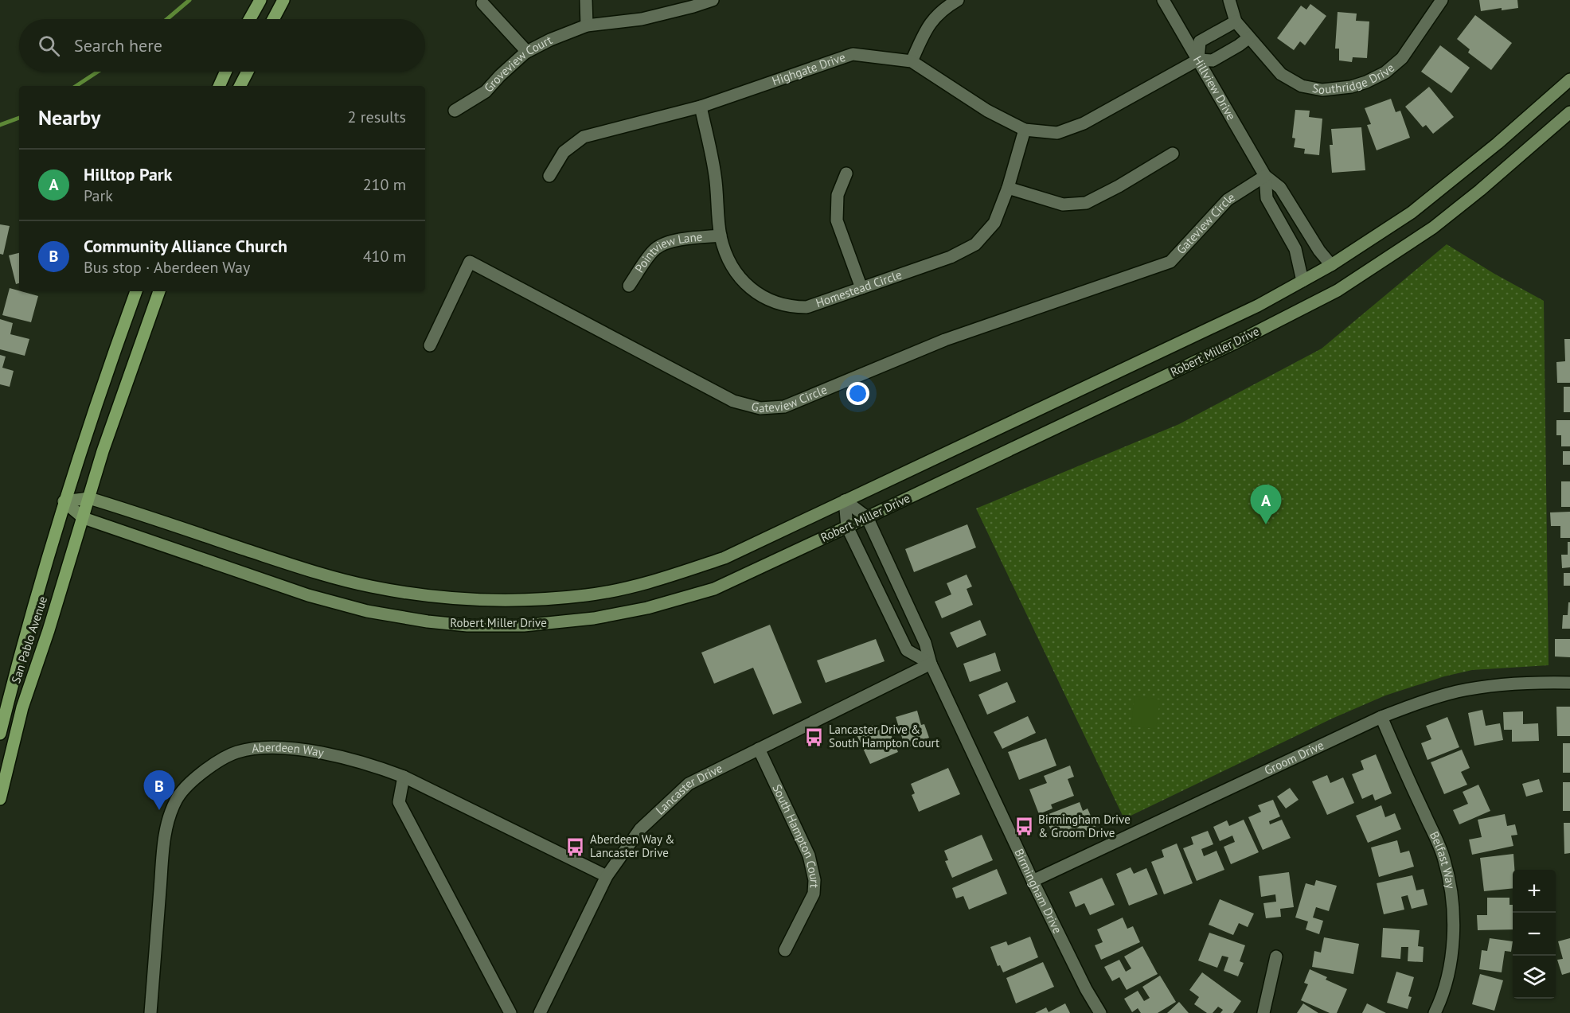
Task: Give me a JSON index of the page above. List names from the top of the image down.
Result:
{
  "streets": {
    "main road": ["Robert Miller Drive", "San Pablo Avenue"],
    "street": [
      "Groveview Court",
      "Highgate Drive",
      "Southridge Drive",
      "Hillview Drive",
      "Gateview Circle",
      "Pointview Lane",
      "Homestead Circle",
      "Aberdeen Way",
      "Groom Drive",
      "Lancaster Drive",
      "South Hampton Court",
      "Belfast Way",
      "Birmingham Drive"
    ]
  },
  "crossings": [
    ["Highgate Drive", "Hillview Drive"],
    ["Highgate Drive", "Homestead Circle"],
    ["Hillview Drive", "Gateview Circle"],
    ["Pointview Lane", "Homestead Circle"],
    ["Robert Miller Drive", "San Pablo Avenue"],
    ["Robert Miller Drive", "Birmingham Drive"],
    ["Aberdeen Way", "Lancaster Drive"],
    ["Groom Drive", "Belfast Way"],
    ["Groom Drive", "Birmingham Drive"],
    ["Lancaster Drive", "South Hampton Court"],
    ["Lancaster Drive", "Birmingham Drive"]
  ],
  "places": {
    "bus stop": ["Lancaster Drive & South Hampton Court", "Birmingham Drive & Groom Drive", "Aberdeen Way & Lancaster Drive"]
  },
  "page": {
    "search": "Search here",
    "heading": ["Nearby", "2 results"],
    "list": [
      {
        "mark": "A",
        "name": "Hilltop Park",
        "note": "Park",
        "value": "210 m"
      },
      {
        "mark": "B",
        "name": "Community Alliance Church",
        "note": "Bus stop · Aberdeen Way",
        "value": "410 m"
      }
    ],
    "pins": ["A", "B"],
    "map_buttons": ["+", "−"]
  }
}
